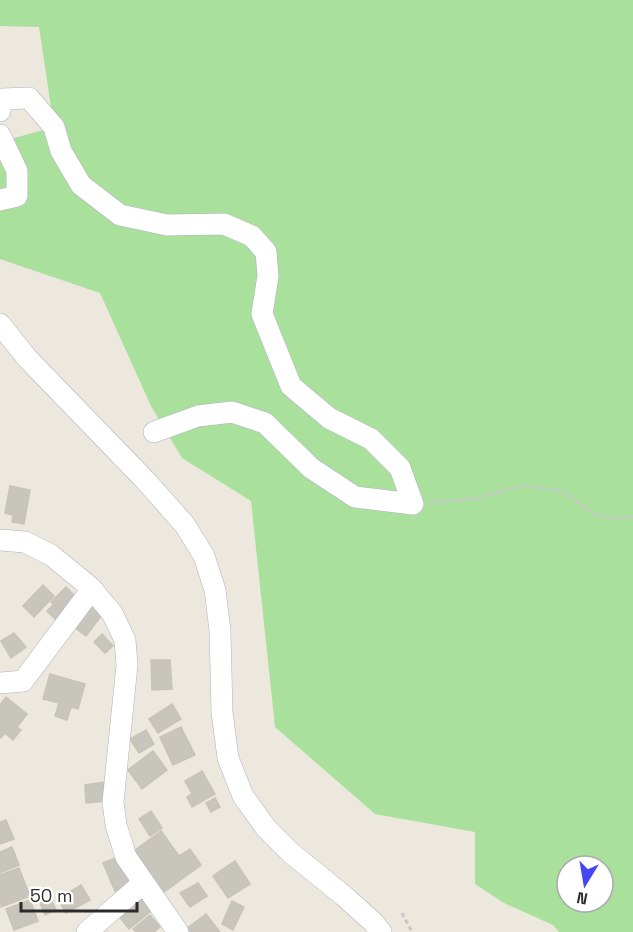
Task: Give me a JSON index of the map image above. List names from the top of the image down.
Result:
{
  "scale_bar": "50 m",
  "north": "bottom"
}
